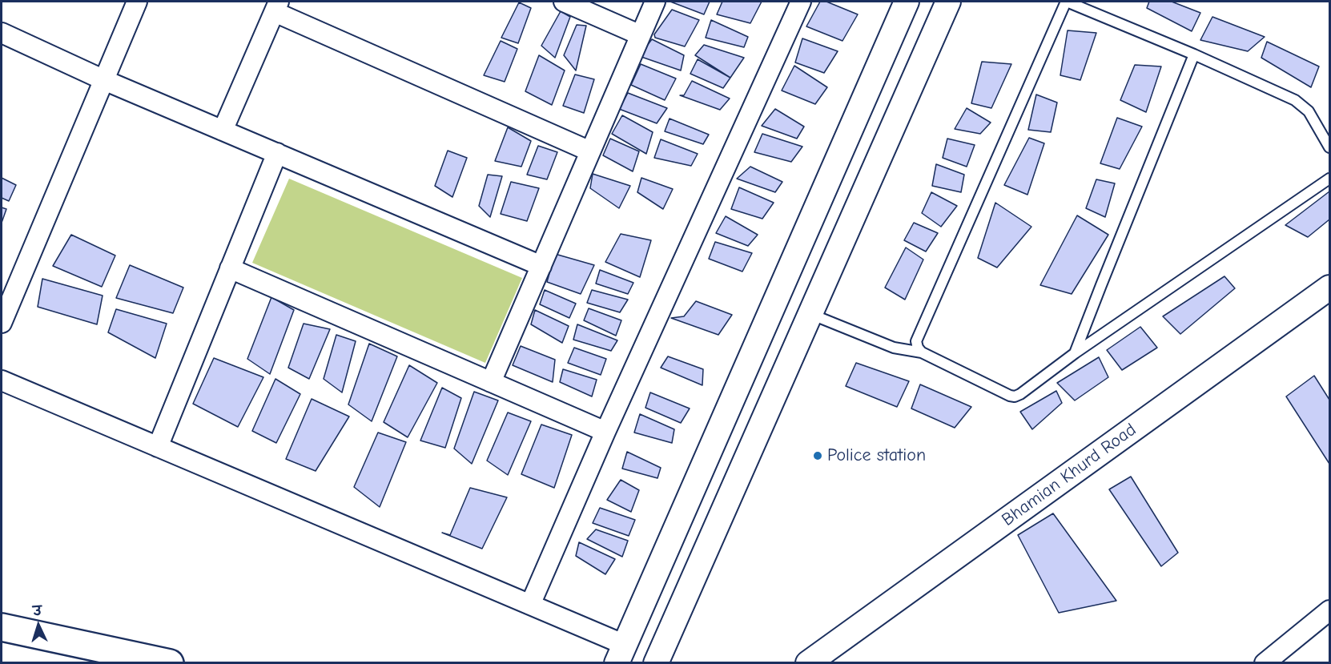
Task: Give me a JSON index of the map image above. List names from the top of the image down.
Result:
{
  "streets": {
    "street": ["Bhamian Khurd Road"]
  },
  "places": ["Police station"],
  "north": "top"
}
